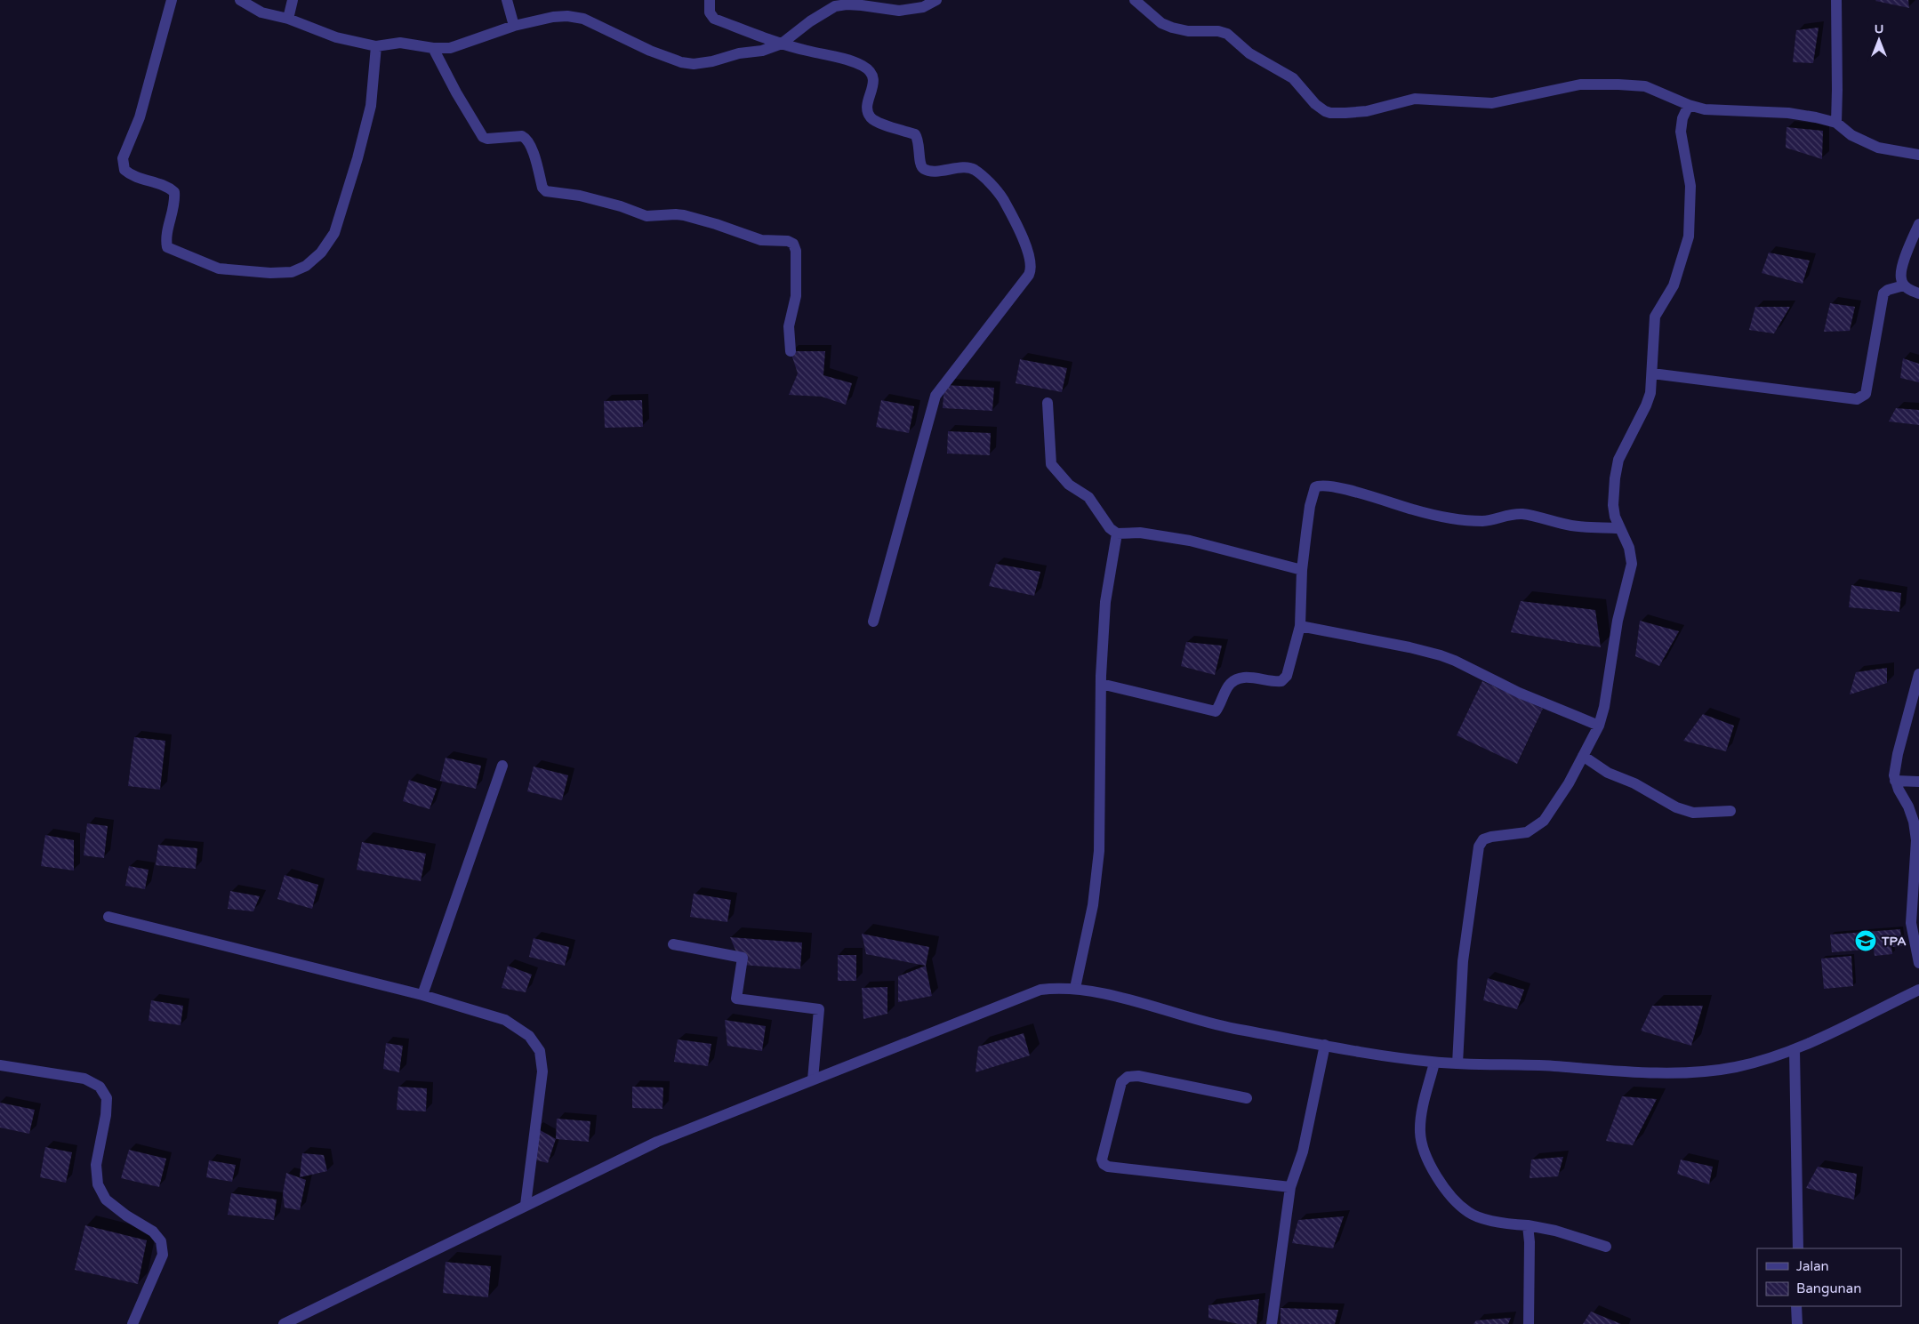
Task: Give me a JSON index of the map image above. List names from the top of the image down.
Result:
{
  "places": {
    "school or university": ["TPA"]
  },
  "legend": ["Jalan", "Bangunan"],
  "north": "top"
}
